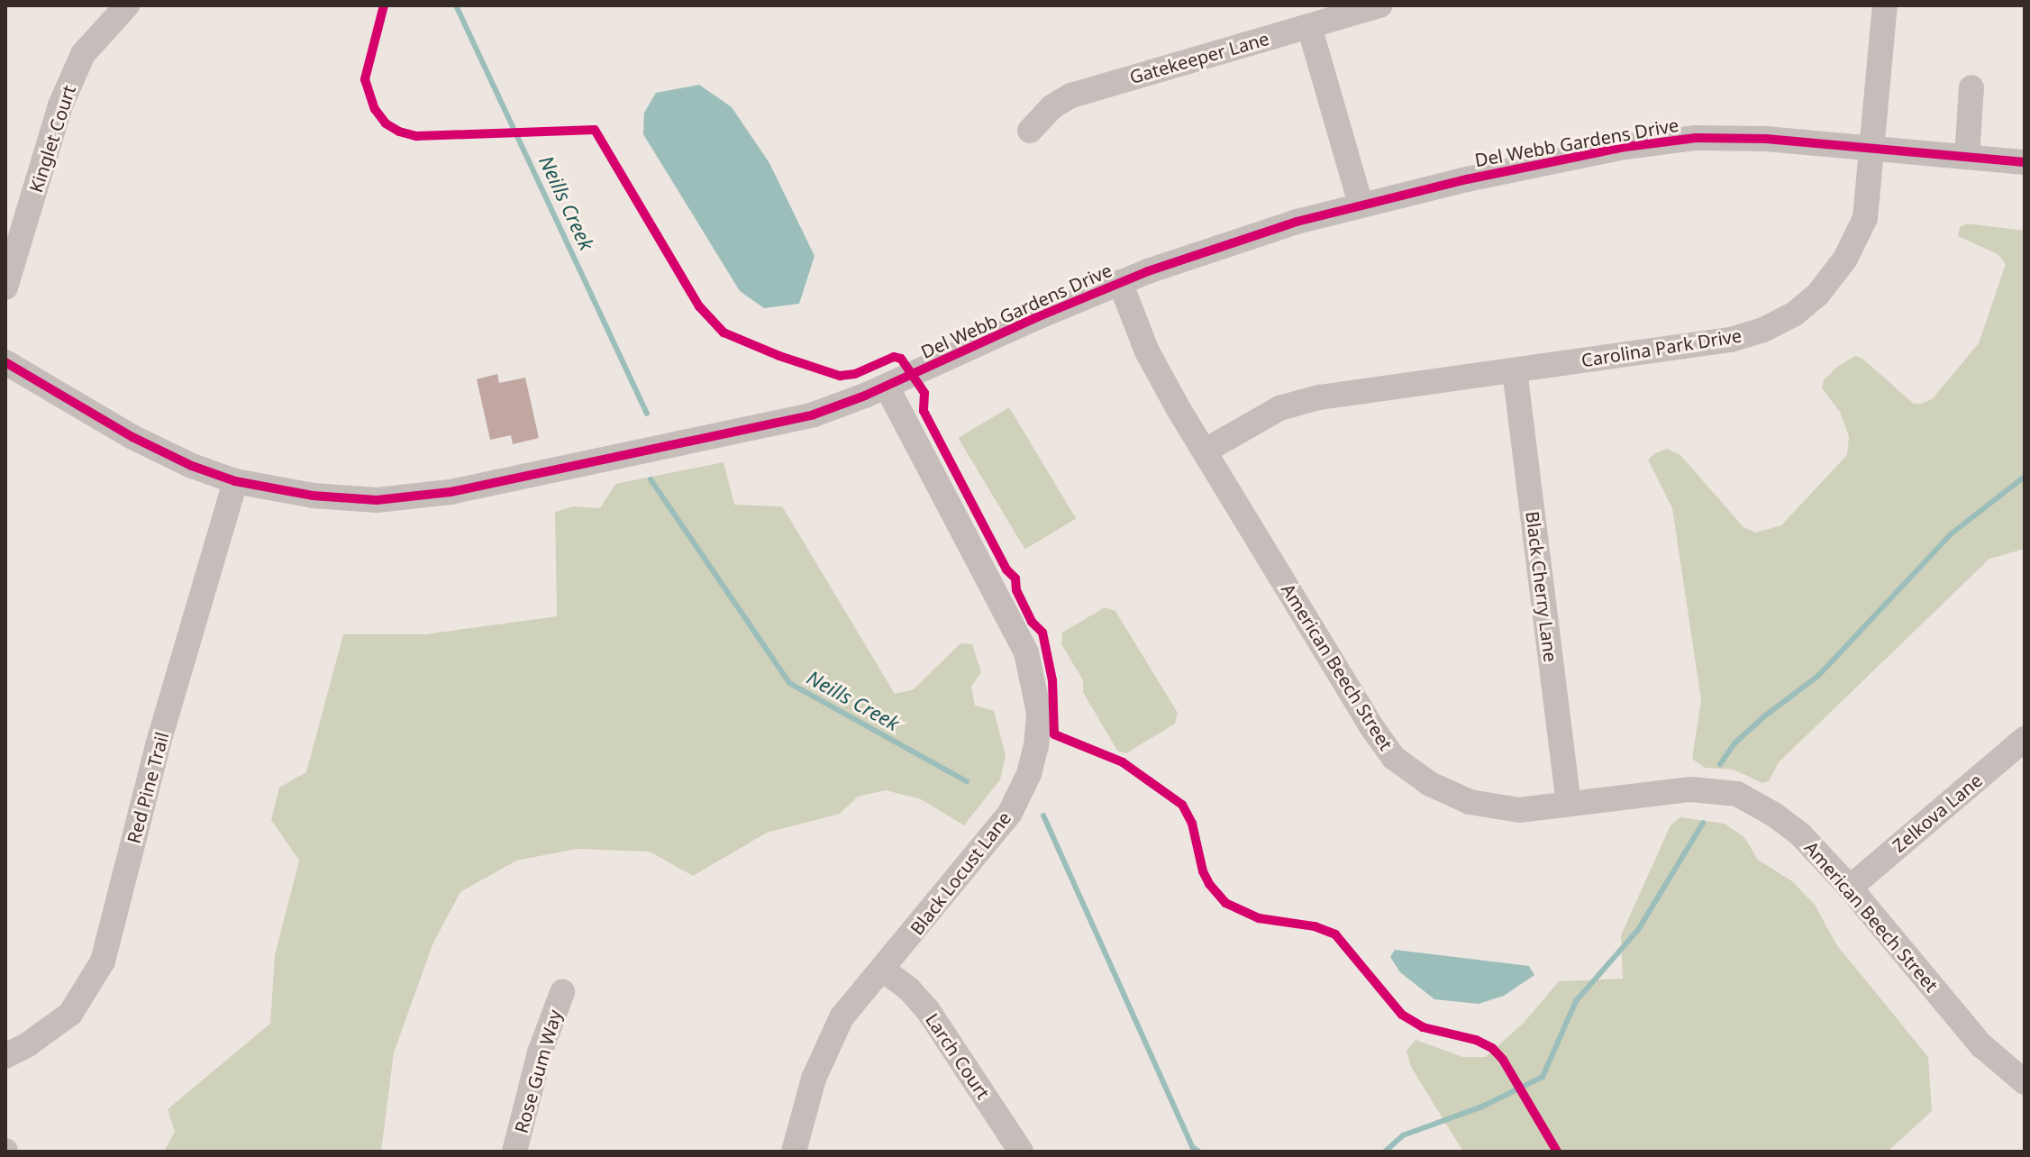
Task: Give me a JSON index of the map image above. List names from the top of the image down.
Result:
{
  "streets": {
    "street": [
      "Gatekeeper Lane",
      "Kinglet Court",
      "Del Webb Gardens Drive",
      "Carolina Park Drive",
      "Black Cherry Lane",
      "American Beech Street",
      "Red Pine Trail",
      "Zelkova Lane",
      "Black Locust Lane",
      "Larch Court",
      "Rose Gum Way"
    ]
  },
  "crossings": [
    ["Del Webb Gardens Drive", "Carolina Park Drive"],
    ["Del Webb Gardens Drive", "American Beech Street"],
    ["Del Webb Gardens Drive", "Red Pine Trail"],
    ["Del Webb Gardens Drive", "Black Locust Lane"],
    ["Carolina Park Drive", "Black Cherry Lane"],
    ["Carolina Park Drive", "American Beech Street"],
    ["Black Cherry Lane", "American Beech Street"],
    ["American Beech Street", "Zelkova Lane"],
    ["Black Locust Lane", "Larch Court"]
  ],
  "water": ["Neills Creek"]
}
